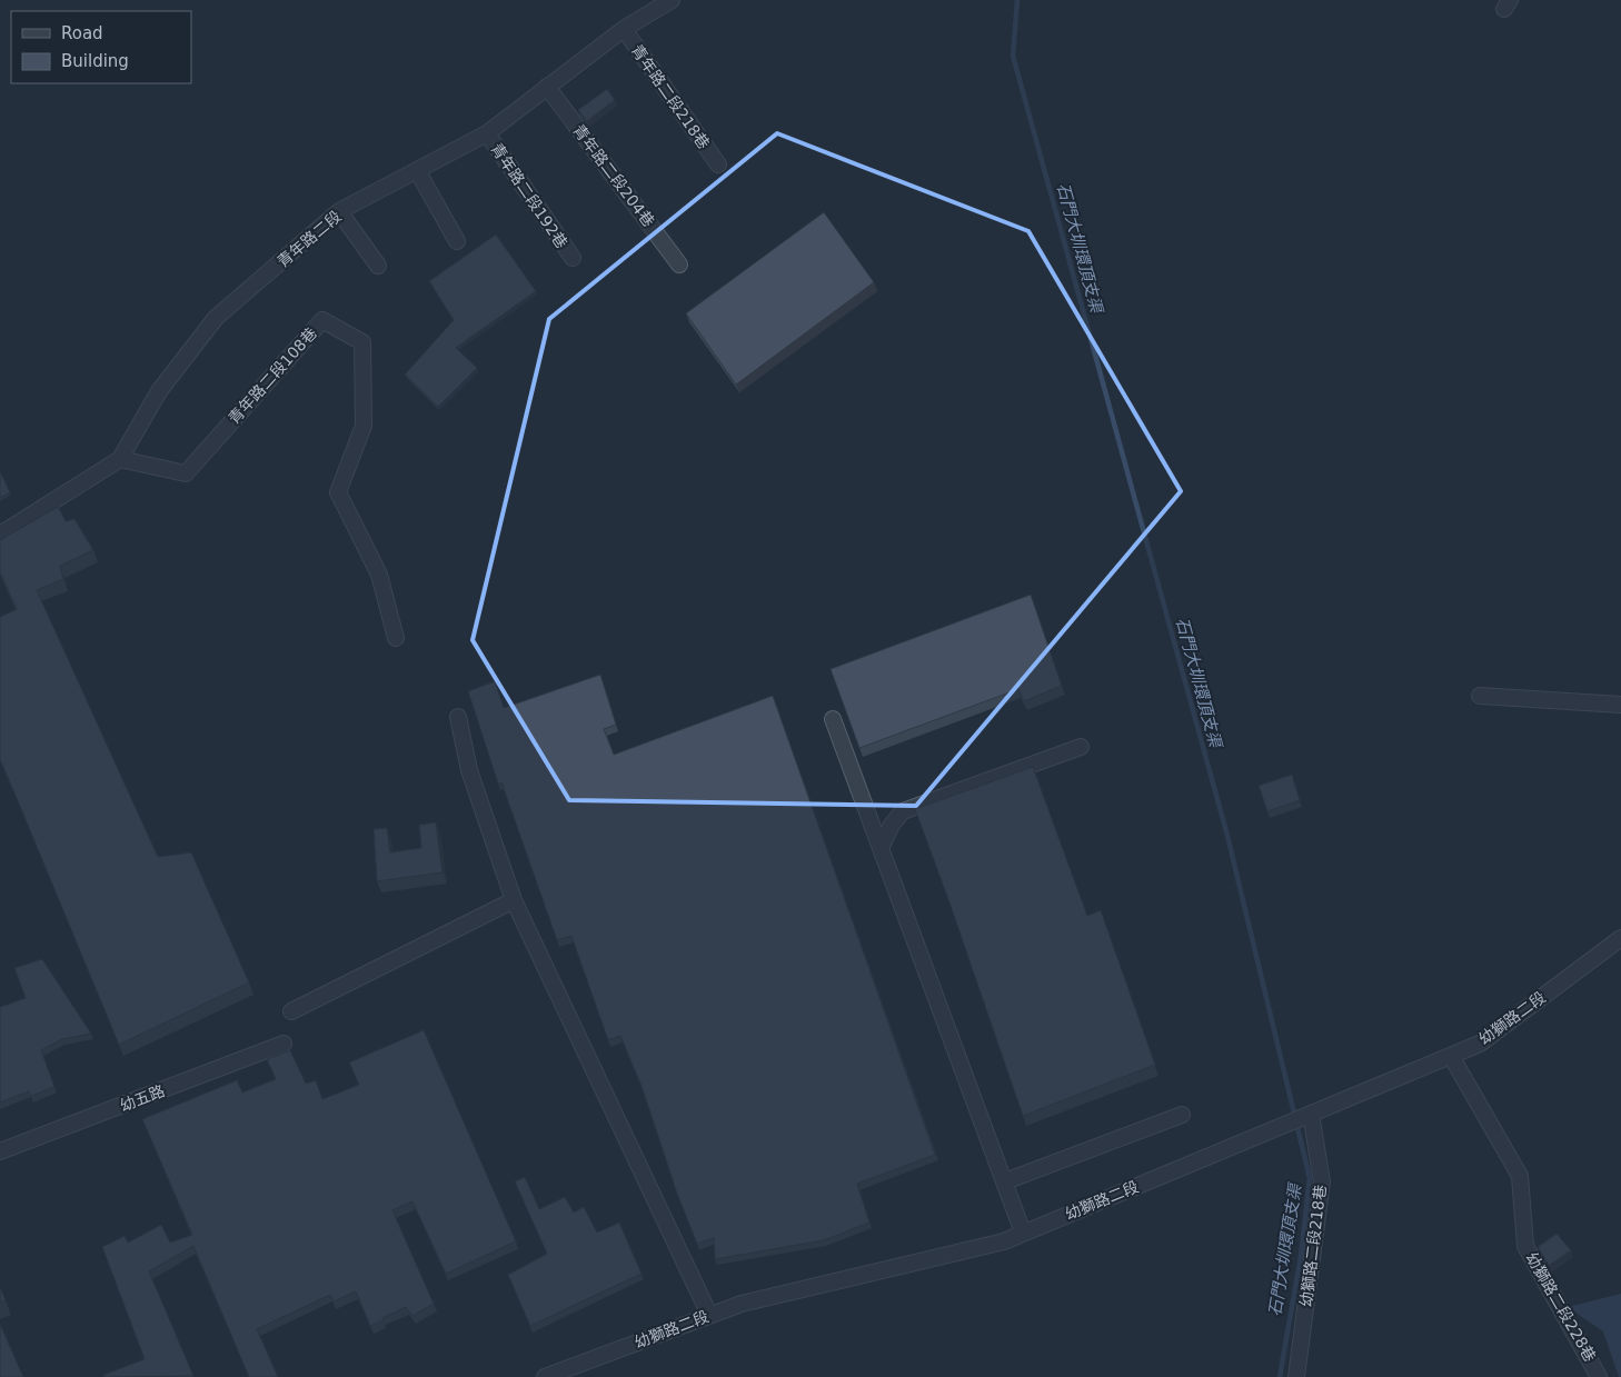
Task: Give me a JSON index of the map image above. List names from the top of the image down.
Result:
{
  "streets": {
    "street": [
      "青年路二段218巷",
      "青年路二段204巷",
      "青年路二段192巷",
      "青年路二段",
      "青年路二段108巷",
      "幼獅路二段",
      "幼五路",
      "幼獅路二段218巷",
      "幼獅路二段228巷"
    ]
  },
  "crossings": [
    ["青年路二段218巷", "青年路二段"],
    ["青年路二段204巷", "青年路二段"],
    ["青年路二段192巷", "青年路二段"],
    ["青年路二段", "青年路二段108巷"],
    ["幼獅路二段", "幼獅路二段218巷"],
    ["幼獅路二段", "幼獅路二段228巷"]
  ],
  "water": ["石門大圳環頂支渠"],
  "legend": ["Road", "Building"]
}
